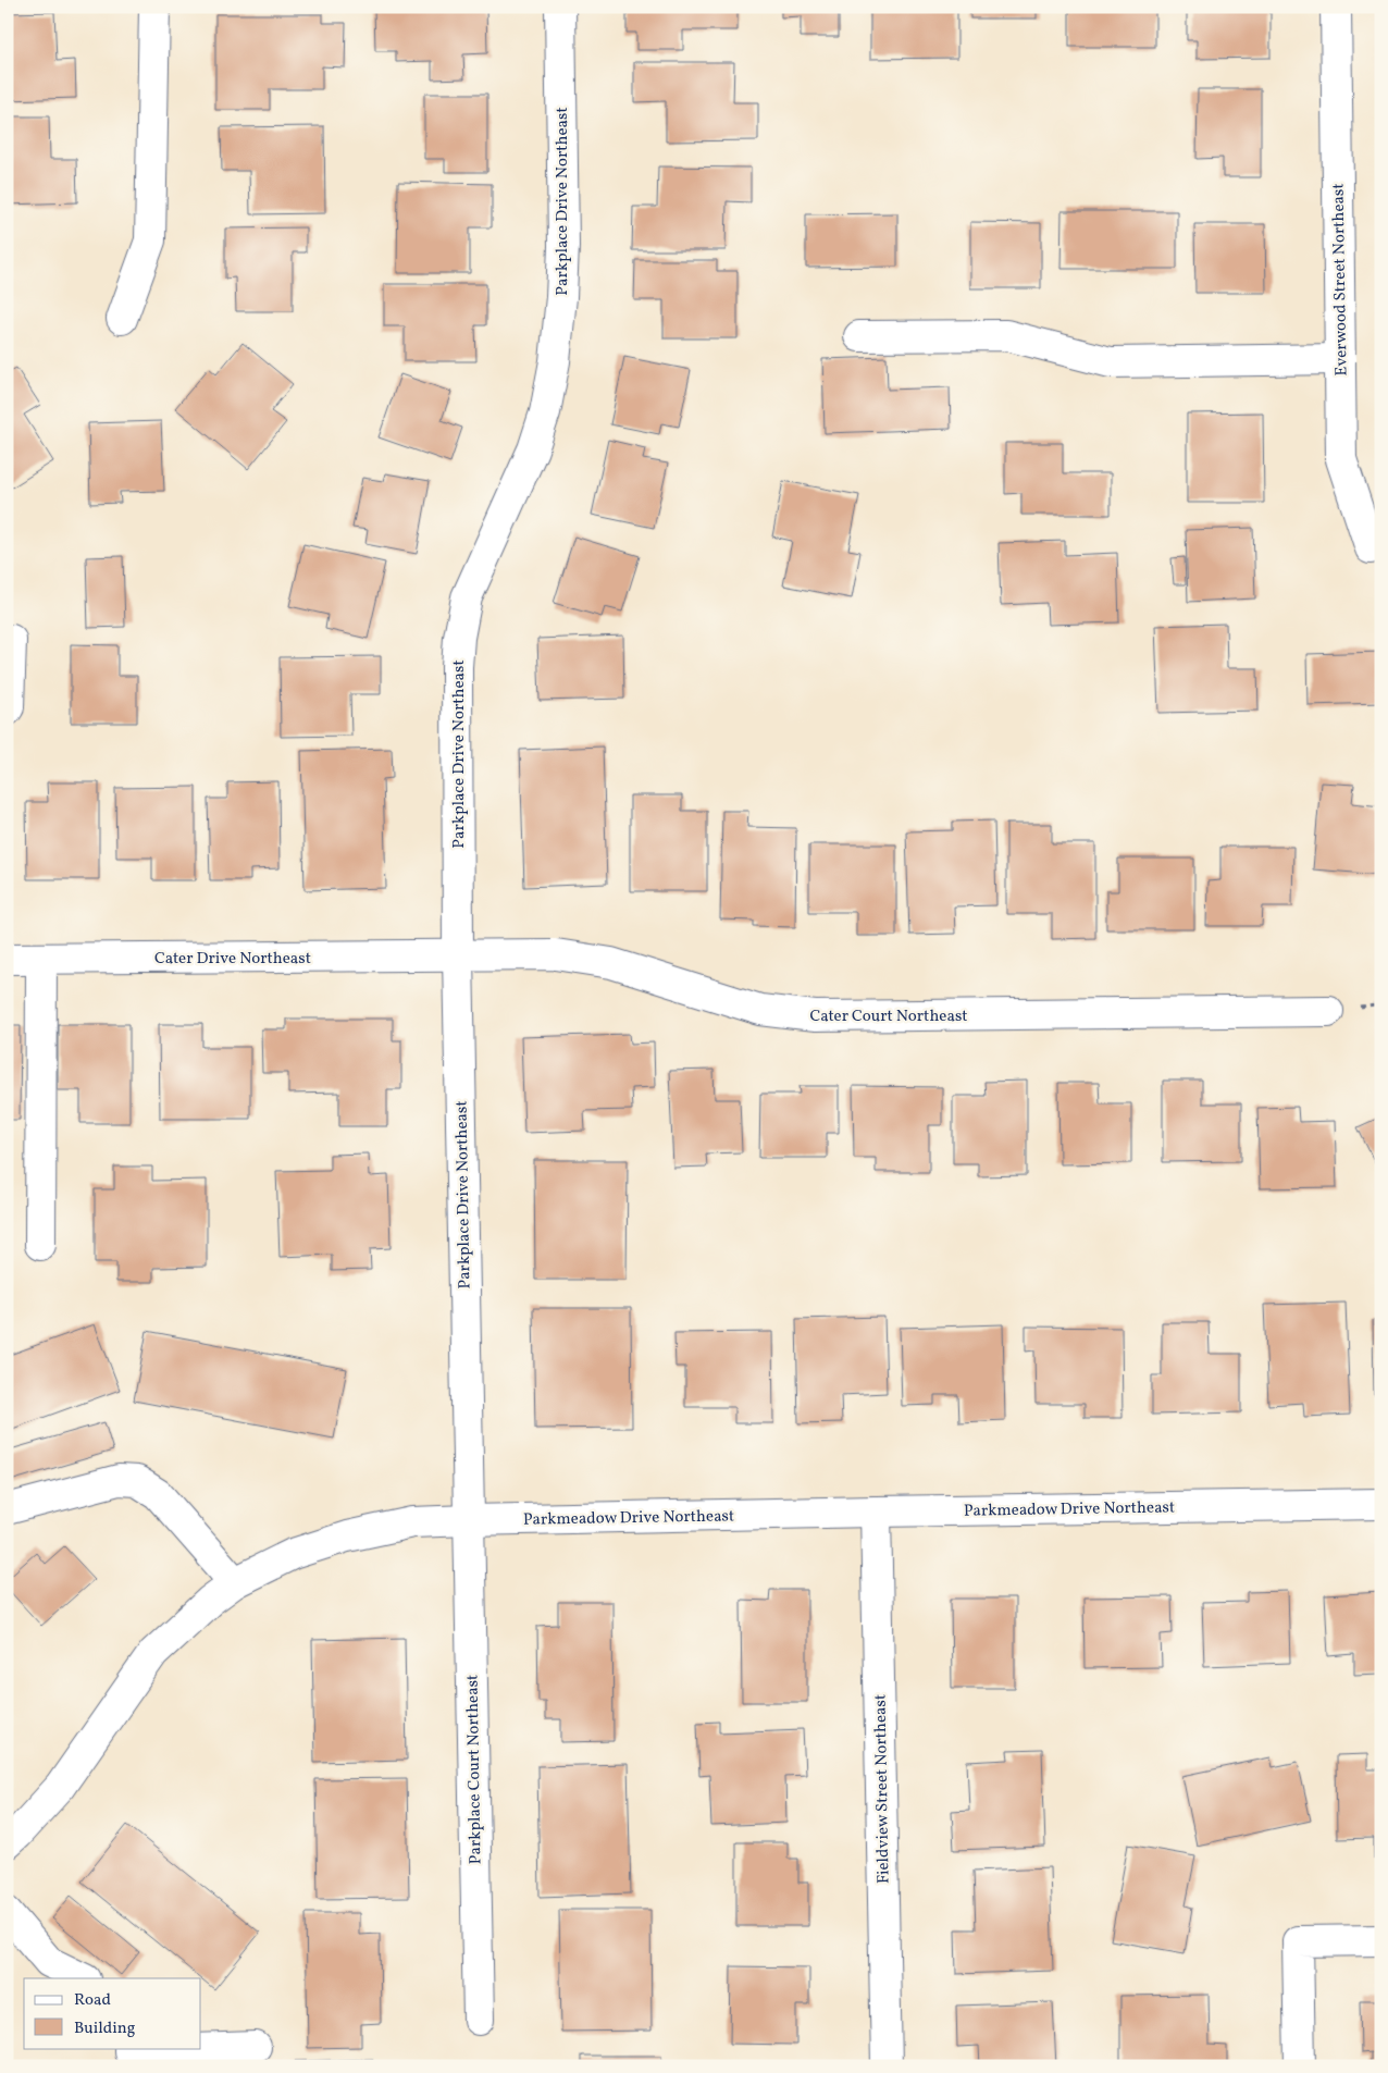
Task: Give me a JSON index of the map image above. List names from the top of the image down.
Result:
{
  "streets": {
    "street": [
      "Parkplace Drive Northeast",
      "Everwood Street Northeast",
      "Cater Drive Northeast",
      "Cater Court Northeast",
      "Parkmeadow Drive Northeast",
      "Parkplace Court Northeast",
      "Fieldview Street Northeast"
    ]
  },
  "crossings": [
    ["Parkplace Drive Northeast", "Cater Drive Northeast"],
    ["Parkplace Drive Northeast", "Cater Court Northeast"],
    ["Parkplace Drive Northeast", "Parkmeadow Drive Northeast"],
    ["Parkplace Drive Northeast", "Parkplace Court Northeast"],
    ["Cater Drive Northeast", "Cater Court Northeast"],
    ["Parkmeadow Drive Northeast", "Parkplace Court Northeast"],
    ["Parkmeadow Drive Northeast", "Fieldview Street Northeast"]
  ],
  "legend": ["Road", "Building"]
}
